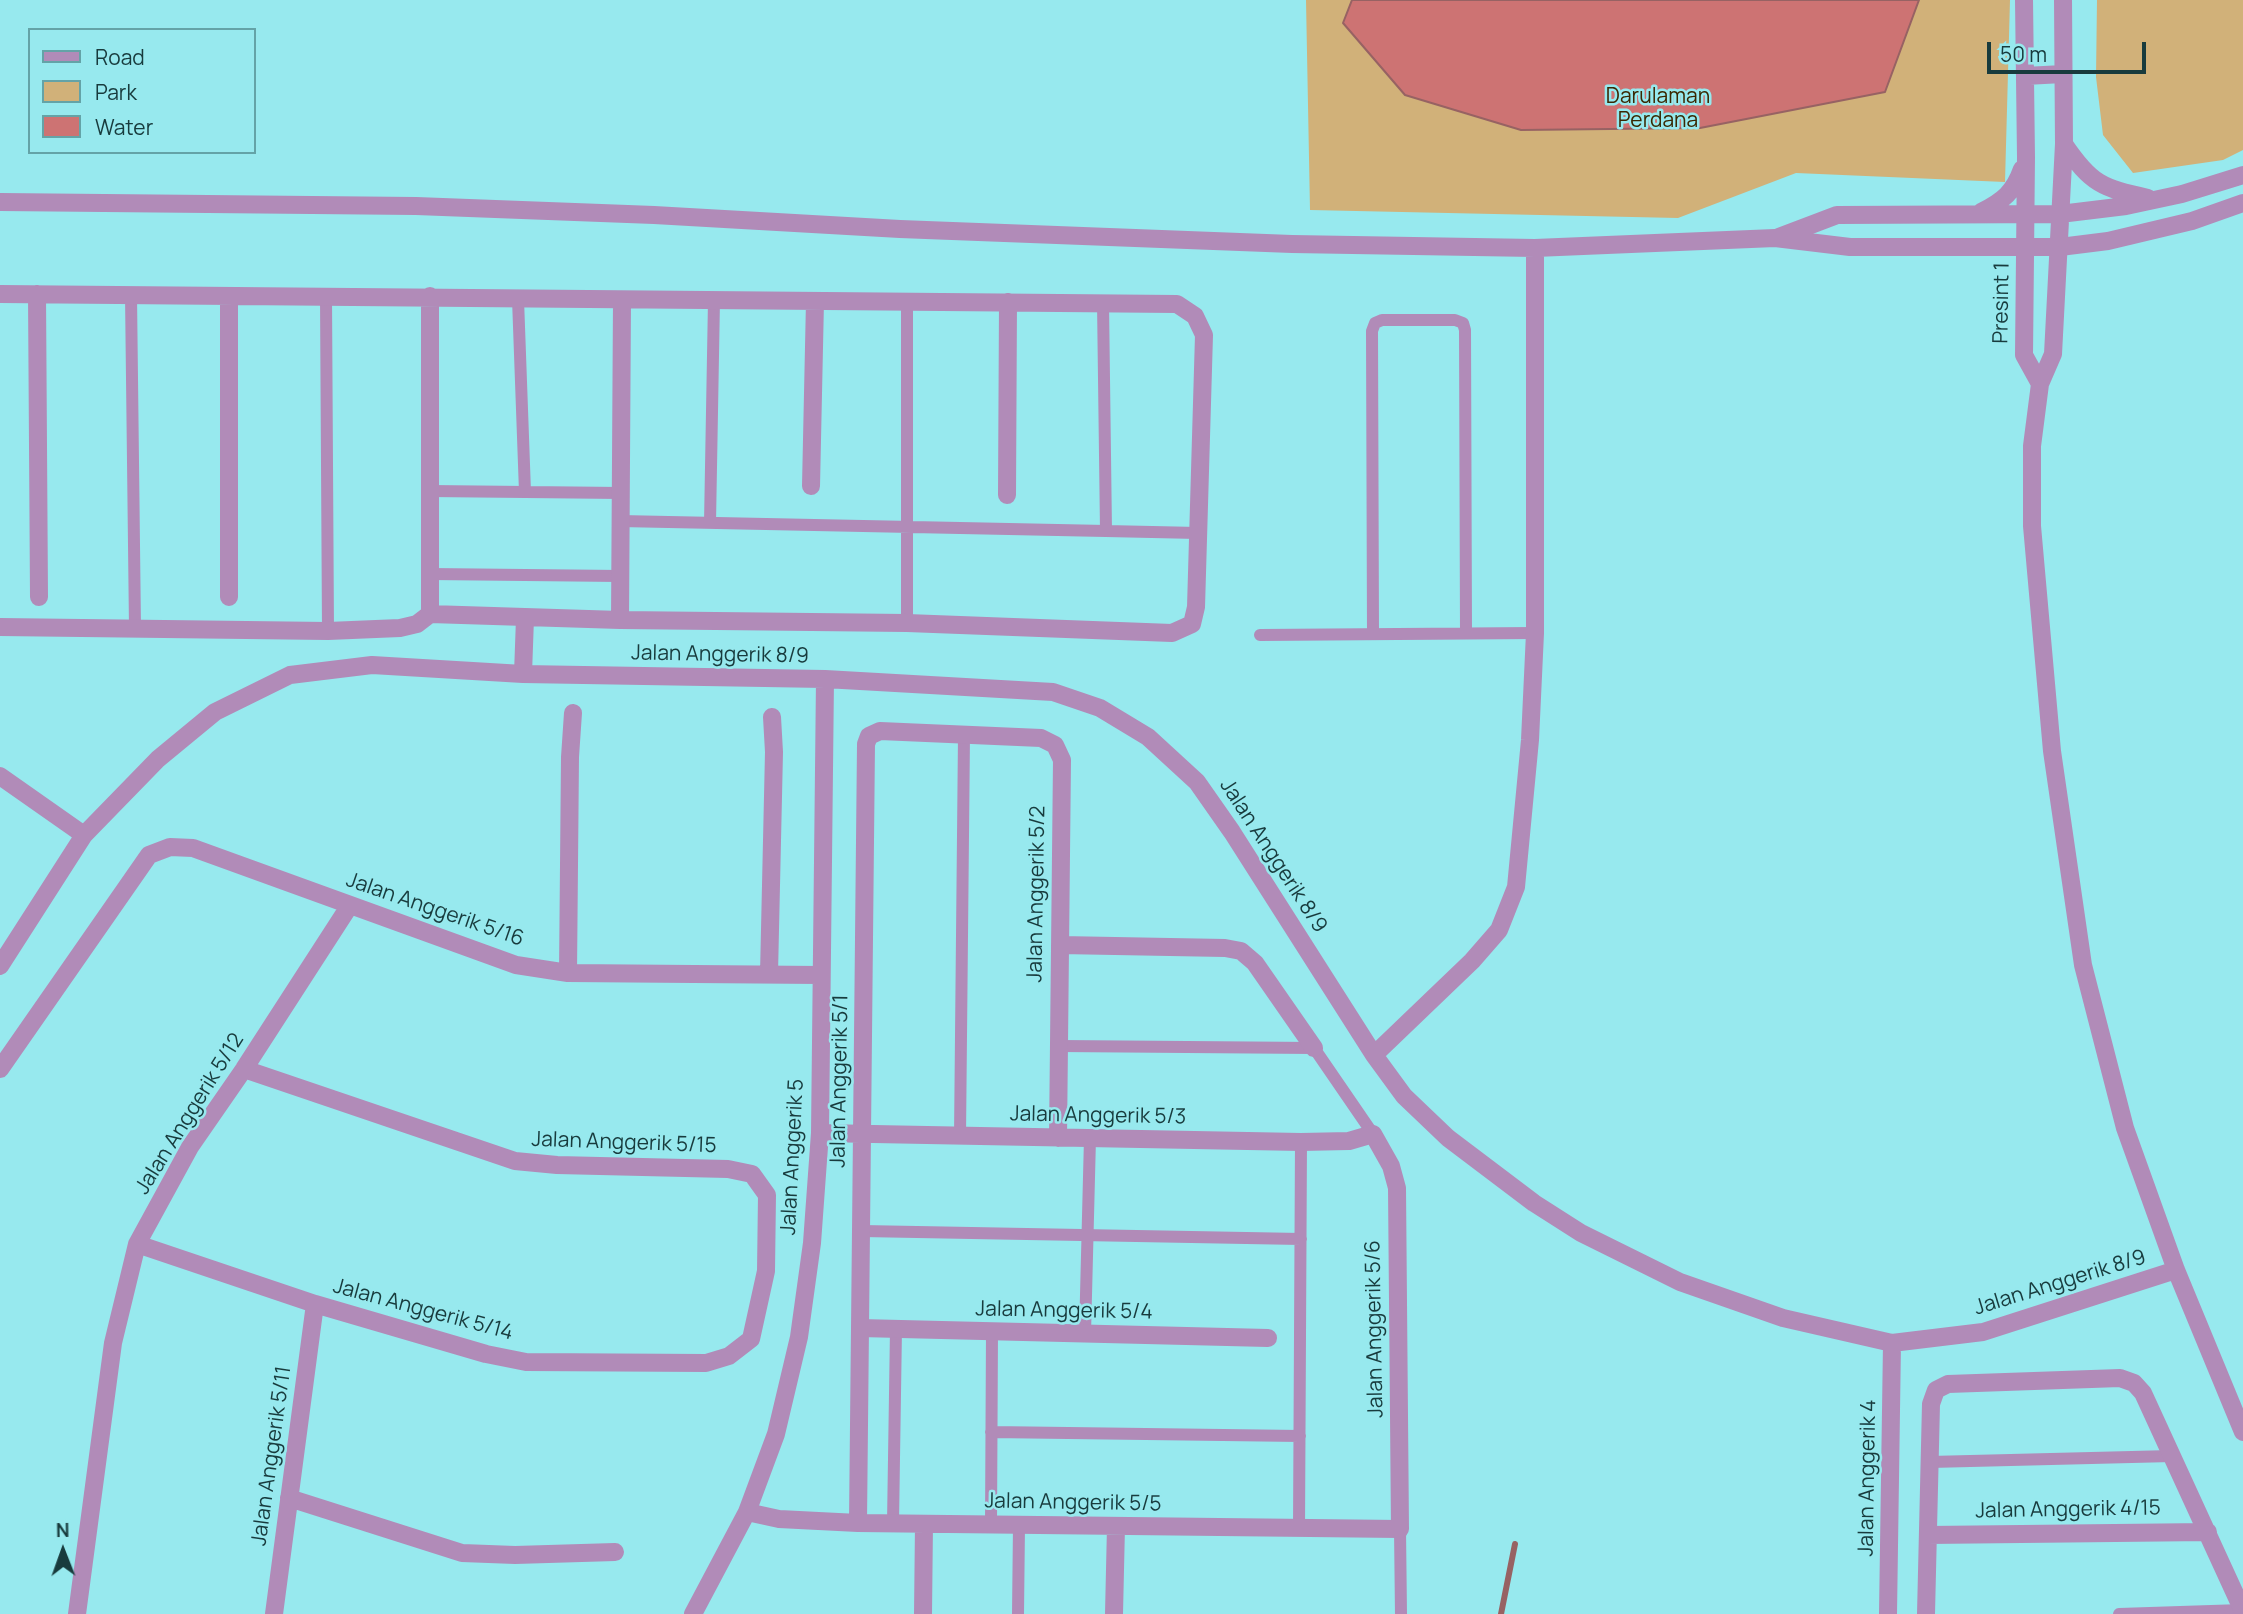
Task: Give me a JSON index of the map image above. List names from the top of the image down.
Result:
{
  "streets": {
    "street": [
      "Presint 1",
      "Jalan Anggerik 8/9",
      "Jalan Anggerik 5/2",
      "Jalan Anggerik 5/16",
      "Jalan Anggerik 5/1",
      "Jalan Anggerik 5/12",
      "Jalan Anggerik 5/3",
      "Jalan Anggerik 5/15",
      "Jalan Anggerik 5",
      "Jalan Anggerik 5/14",
      "Jalan Anggerik 5/4",
      "Jalan Anggerik 5/6",
      "Jalan Anggerik 5/11",
      "Jalan Anggerik 4",
      "Jalan Anggerik 5/5",
      "Jalan Anggerik 4/15"
    ]
  },
  "crossings": [
    ["Jalan Anggerik 8/9", "Jalan Anggerik 5"],
    ["Jalan Anggerik 8/9", "Jalan Anggerik 4"],
    ["Jalan Anggerik 5/2", "Jalan Anggerik 5/1"],
    ["Jalan Anggerik 5/2", "Jalan Anggerik 5/3"],
    ["Jalan Anggerik 5/16", "Jalan Anggerik 5/12"],
    ["Jalan Anggerik 5/16", "Jalan Anggerik 5"],
    ["Jalan Anggerik 5/1", "Jalan Anggerik 5/3"],
    ["Jalan Anggerik 5/1", "Jalan Anggerik 5/4"],
    ["Jalan Anggerik 5/1", "Jalan Anggerik 5/5"],
    ["Jalan Anggerik 5/12", "Jalan Anggerik 5/15"],
    ["Jalan Anggerik 5/12", "Jalan Anggerik 5/14"],
    ["Jalan Anggerik 5/3", "Jalan Anggerik 5"],
    ["Jalan Anggerik 5/3", "Jalan Anggerik 5/6"],
    ["Jalan Anggerik 5/15", "Jalan Anggerik 5/14"],
    ["Jalan Anggerik 5", "Jalan Anggerik 5/5"],
    ["Jalan Anggerik 5/14", "Jalan Anggerik 5/11"],
    ["Jalan Anggerik 5/6", "Jalan Anggerik 5/5"]
  ],
  "parks": ["Darulaman Perdana"],
  "legend": ["Road", "Park", "Water"],
  "scale_bar": "50 m",
  "north": "top"
}
